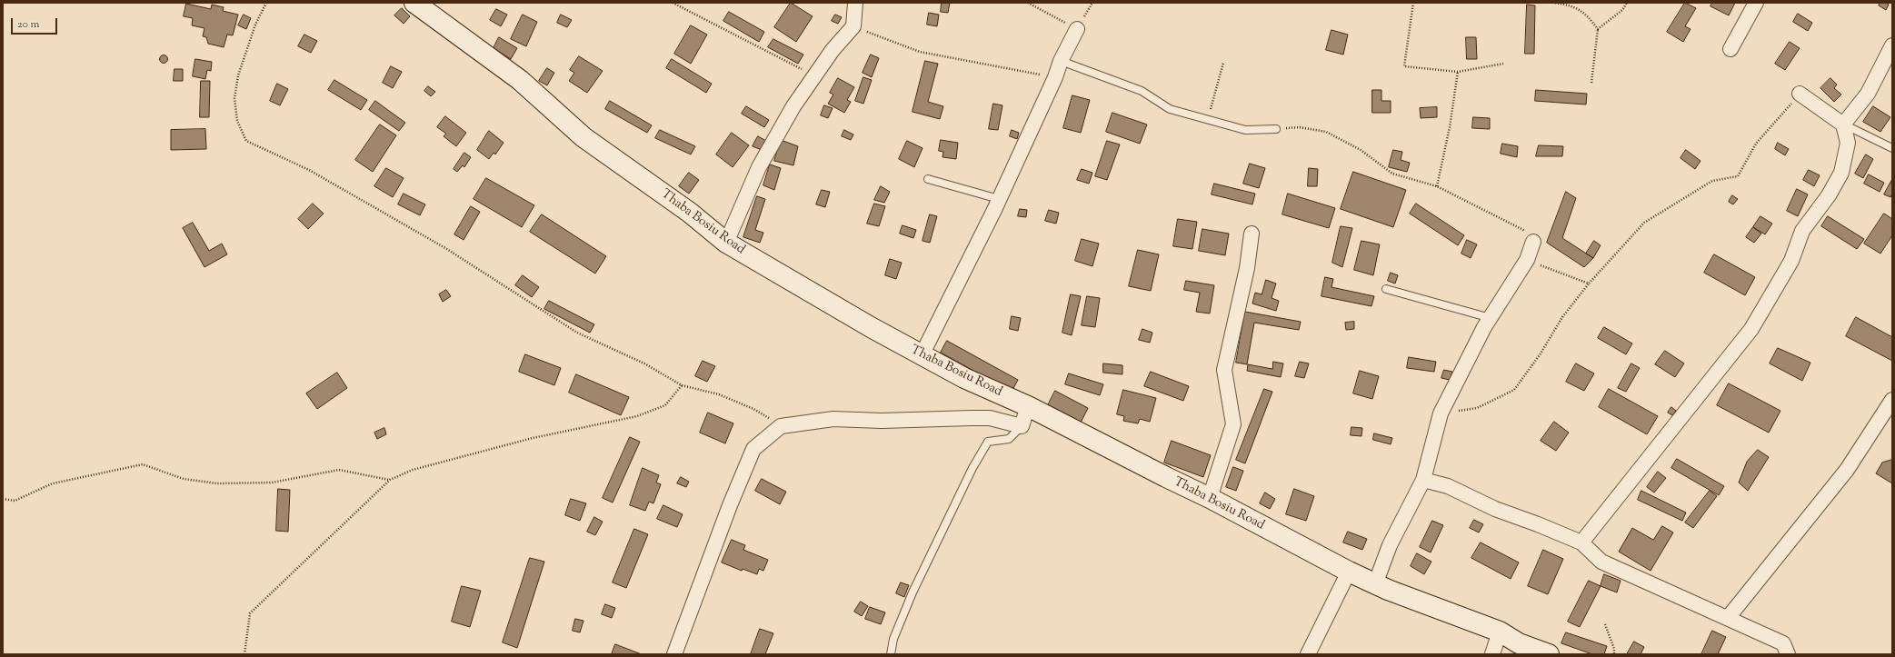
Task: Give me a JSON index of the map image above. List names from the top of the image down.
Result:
{
  "streets": {
    "street": ["Thaba Bosiu Road"]
  },
  "scale_bar": "20 m"
}
